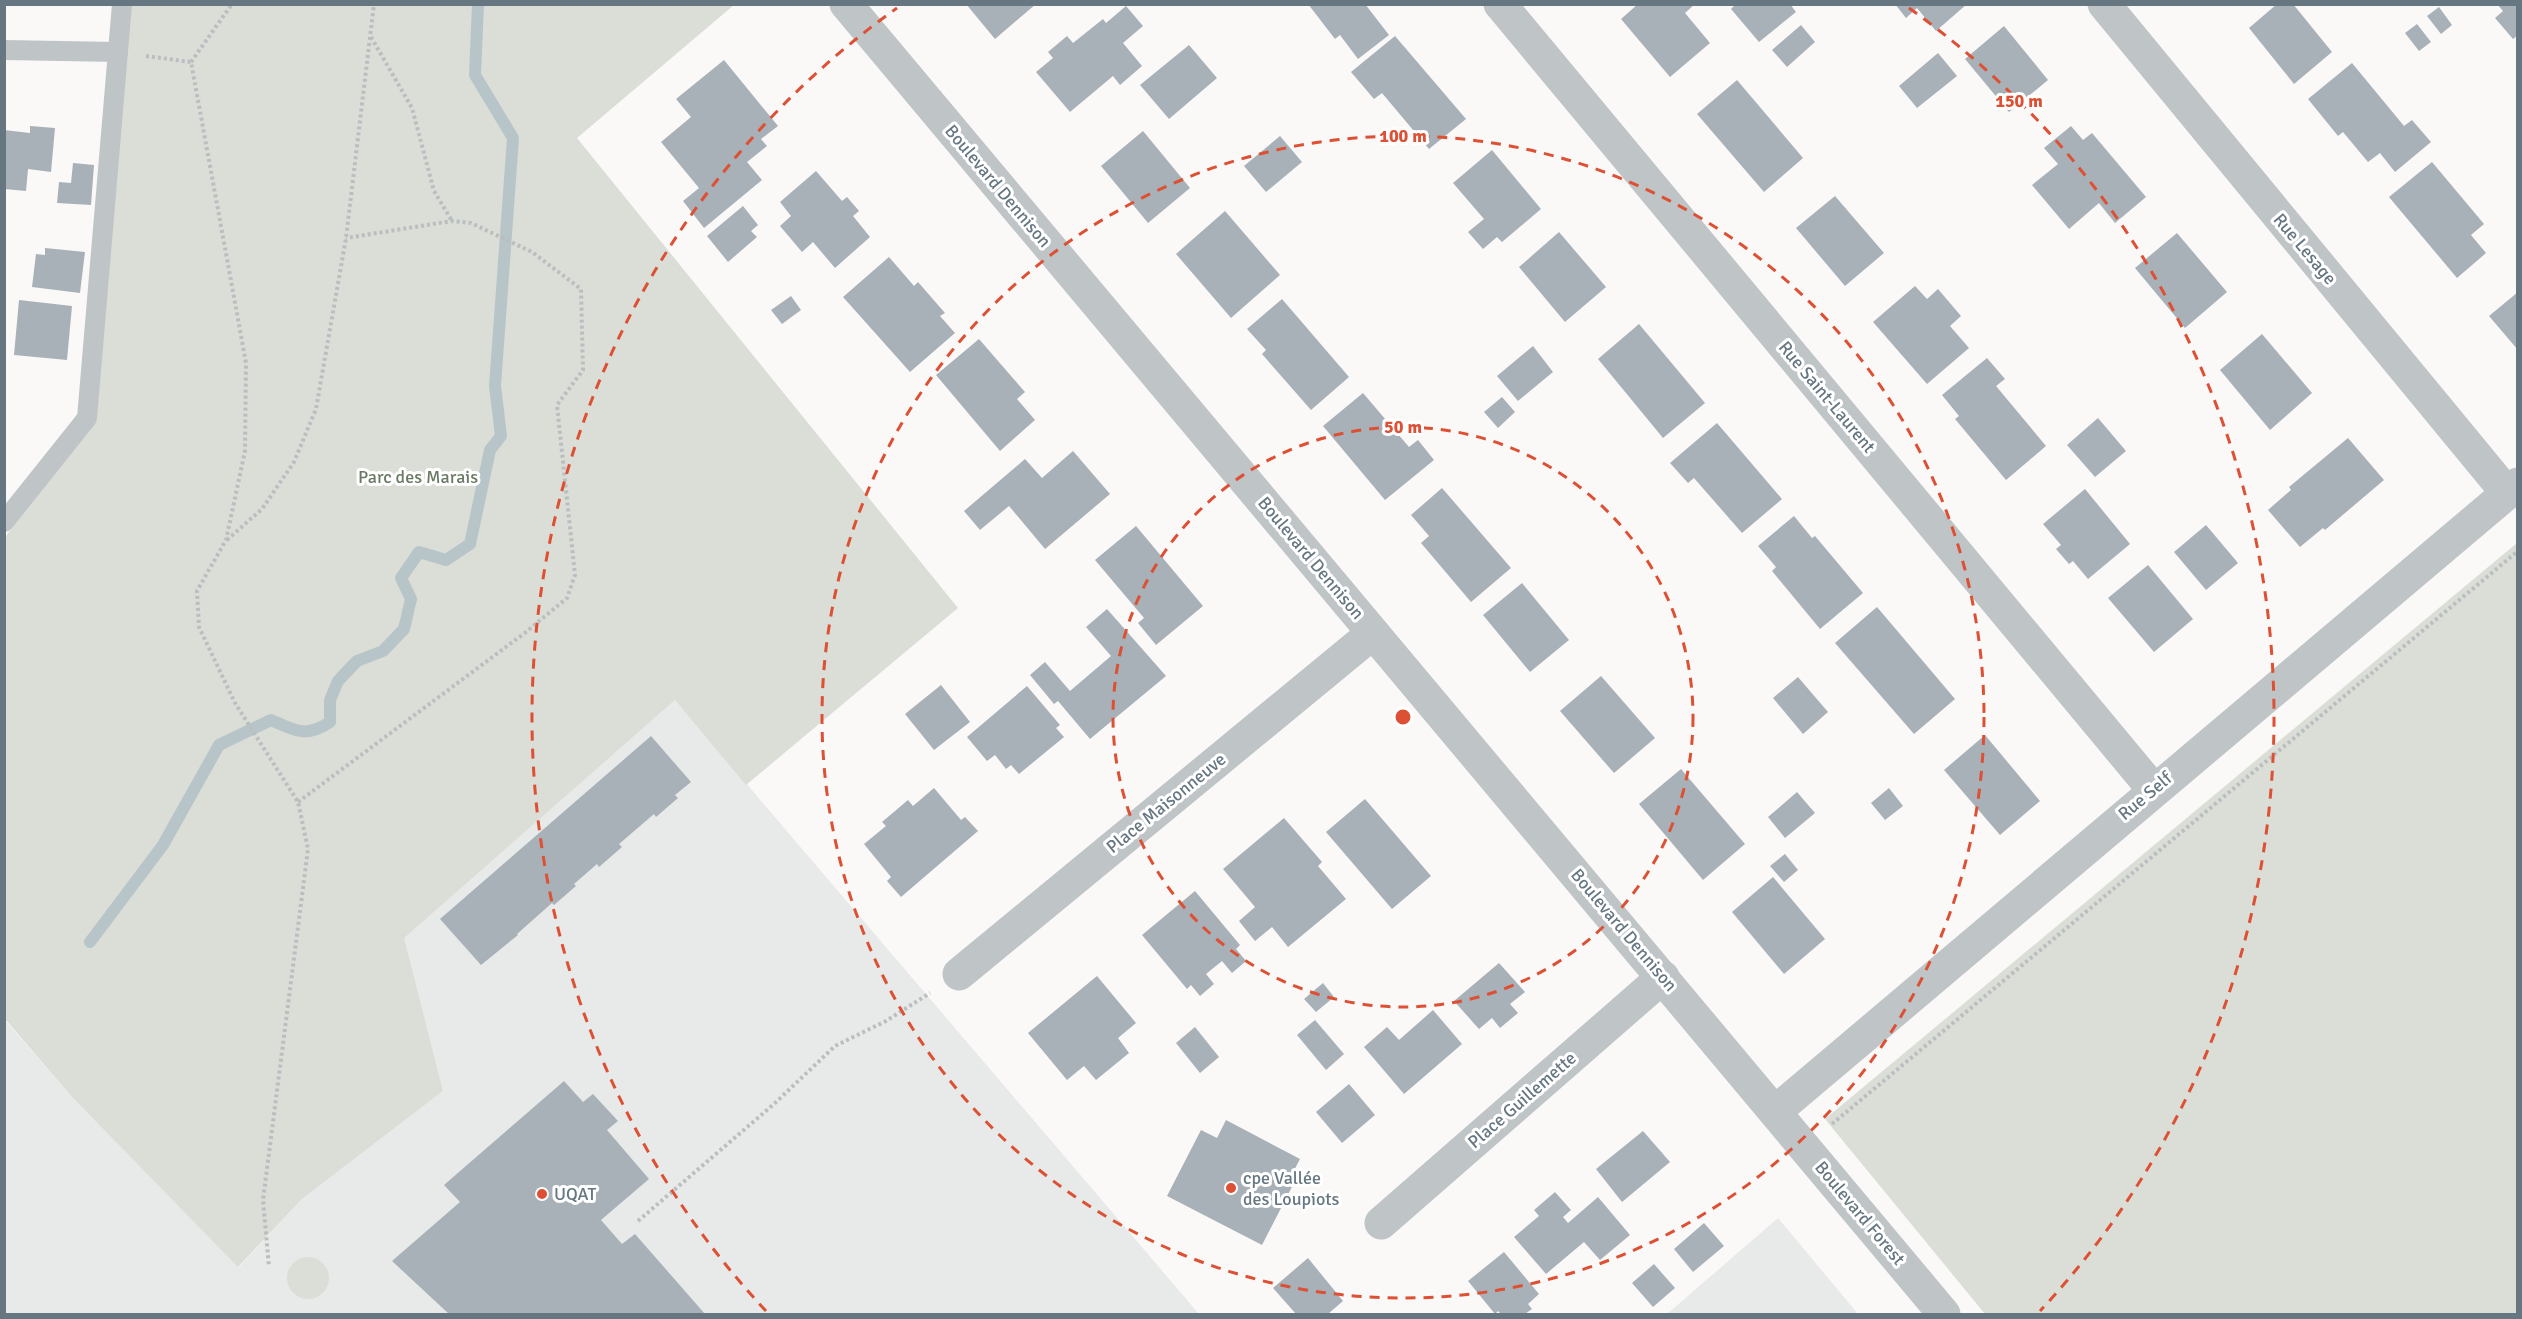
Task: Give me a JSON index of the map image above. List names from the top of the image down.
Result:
{
  "streets": {
    "street": [
      "Boulevard Dennison",
      "Rue Lesage",
      "Rue Saint-Laurent",
      "Rue Self",
      "Place Maisonneuve",
      "Place Guillemette",
      "Boulevard Forest"
    ]
  },
  "crossings": [
    ["Boulevard Dennison", "Rue Self"],
    ["Boulevard Dennison", "Place Maisonneuve"],
    ["Boulevard Dennison", "Place Guillemette"],
    ["Boulevard Dennison", "Boulevard Forest"],
    ["Rue Lesage", "Rue Self"],
    ["Rue Saint-Laurent", "Rue Self"],
    ["Rue Self", "Boulevard Forest"]
  ],
  "parks": ["Parc des Marais"],
  "places": ["cpe Vallée des Loupiots", "UQAT"],
  "rings": ["150 m", "100 m", "50 m"]
}
